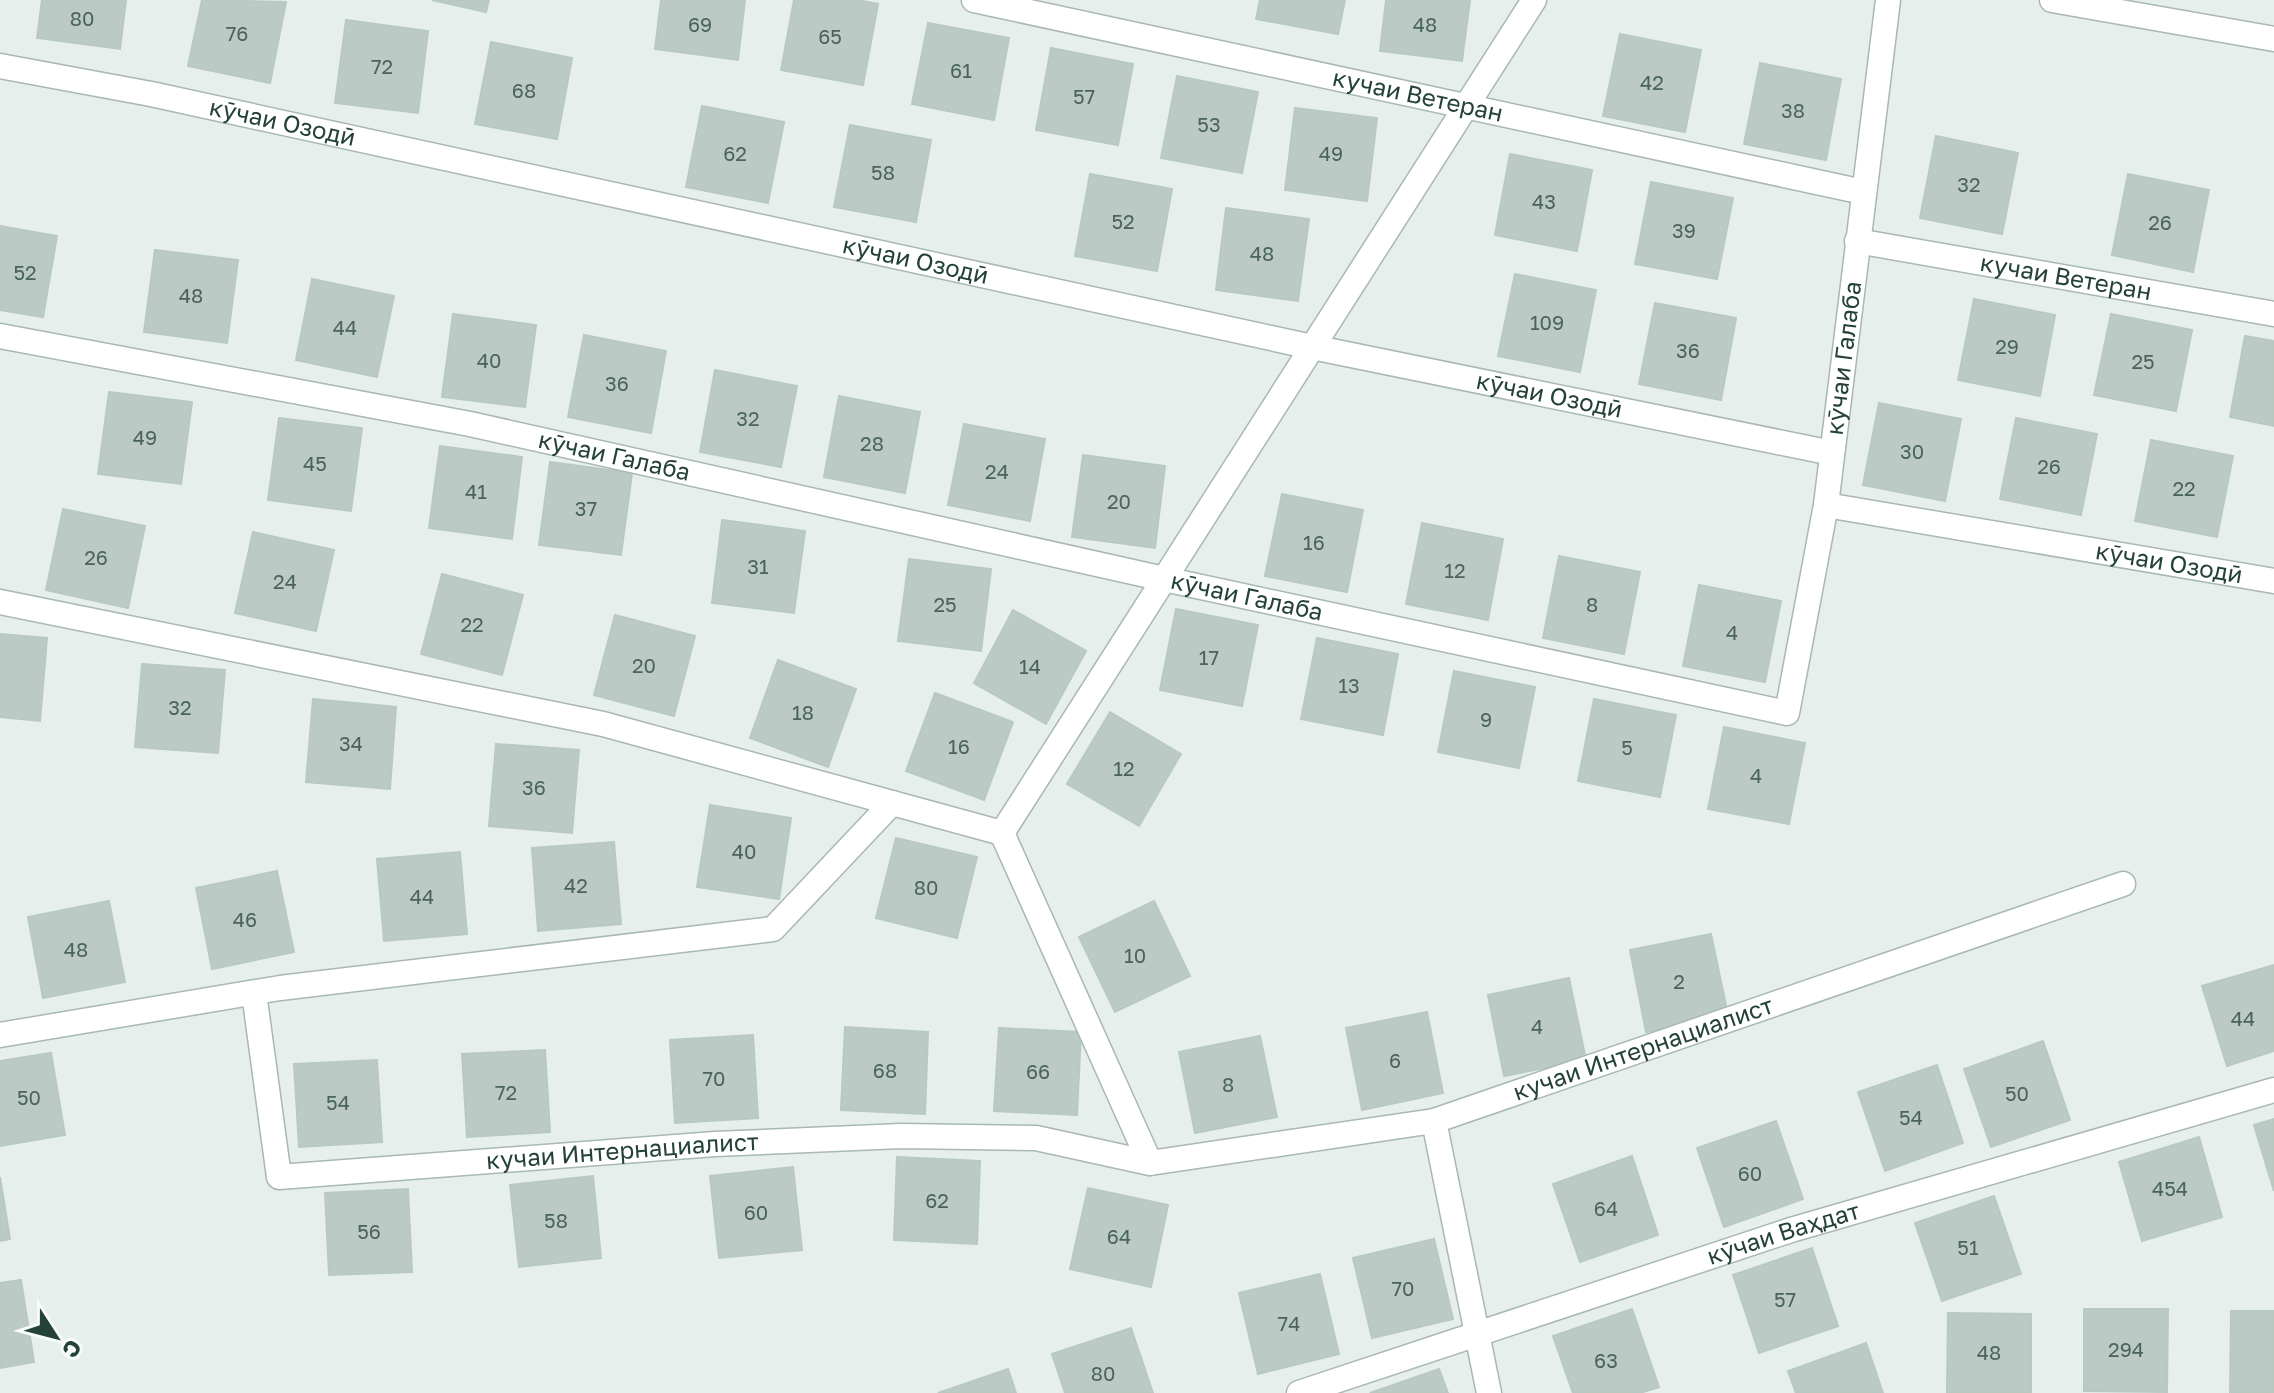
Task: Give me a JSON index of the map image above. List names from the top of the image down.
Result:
{
  "streets": {
    "street": [
      "кучаи Ветеран",
      "кӯчаи Озодӣ",
      "кӯчаи Галаба",
      "кучаи Интернациалист",
      "кӯчаи Ваҳдат"
    ]
  },
  "crossings": [
    ["кучаи Ветеран", "кӯчаи Галаба"],
    ["кӯчаи Озодӣ", "кӯчаи Галаба"]
  ],
  "house_numbers": [
    "80",
    "69",
    "48",
    "76",
    "65",
    "72",
    "61",
    "42",
    "68",
    "57",
    "38",
    "53",
    "62",
    "49",
    "58",
    "32",
    "43",
    "52",
    "26",
    "39",
    "48",
    "52",
    "48",
    "109",
    "44",
    "29",
    "36",
    "40",
    "25",
    "36",
    "32",
    "49",
    "28",
    "30",
    "45",
    "26",
    "24",
    "22",
    "41",
    "20",
    "37",
    "16",
    "26",
    "31",
    "12",
    "24",
    "25",
    "8",
    "22",
    "4",
    "17",
    "20",
    "14",
    "13",
    "32",
    "18",
    "9",
    "34",
    "16",
    "5",
    "12",
    "4",
    "36",
    "40",
    "42",
    "80",
    "44",
    "46",
    "48",
    "10",
    "2",
    "44",
    "4",
    "6",
    "68",
    "66",
    "70",
    "8",
    "72",
    "50",
    "50",
    "54",
    "54",
    "60",
    "454",
    "62",
    "64",
    "60",
    "58",
    "56",
    "64",
    "51",
    "70",
    "57",
    "74",
    "294",
    "48",
    "63",
    "80"
  ],
  "north": "bottom right"
}
